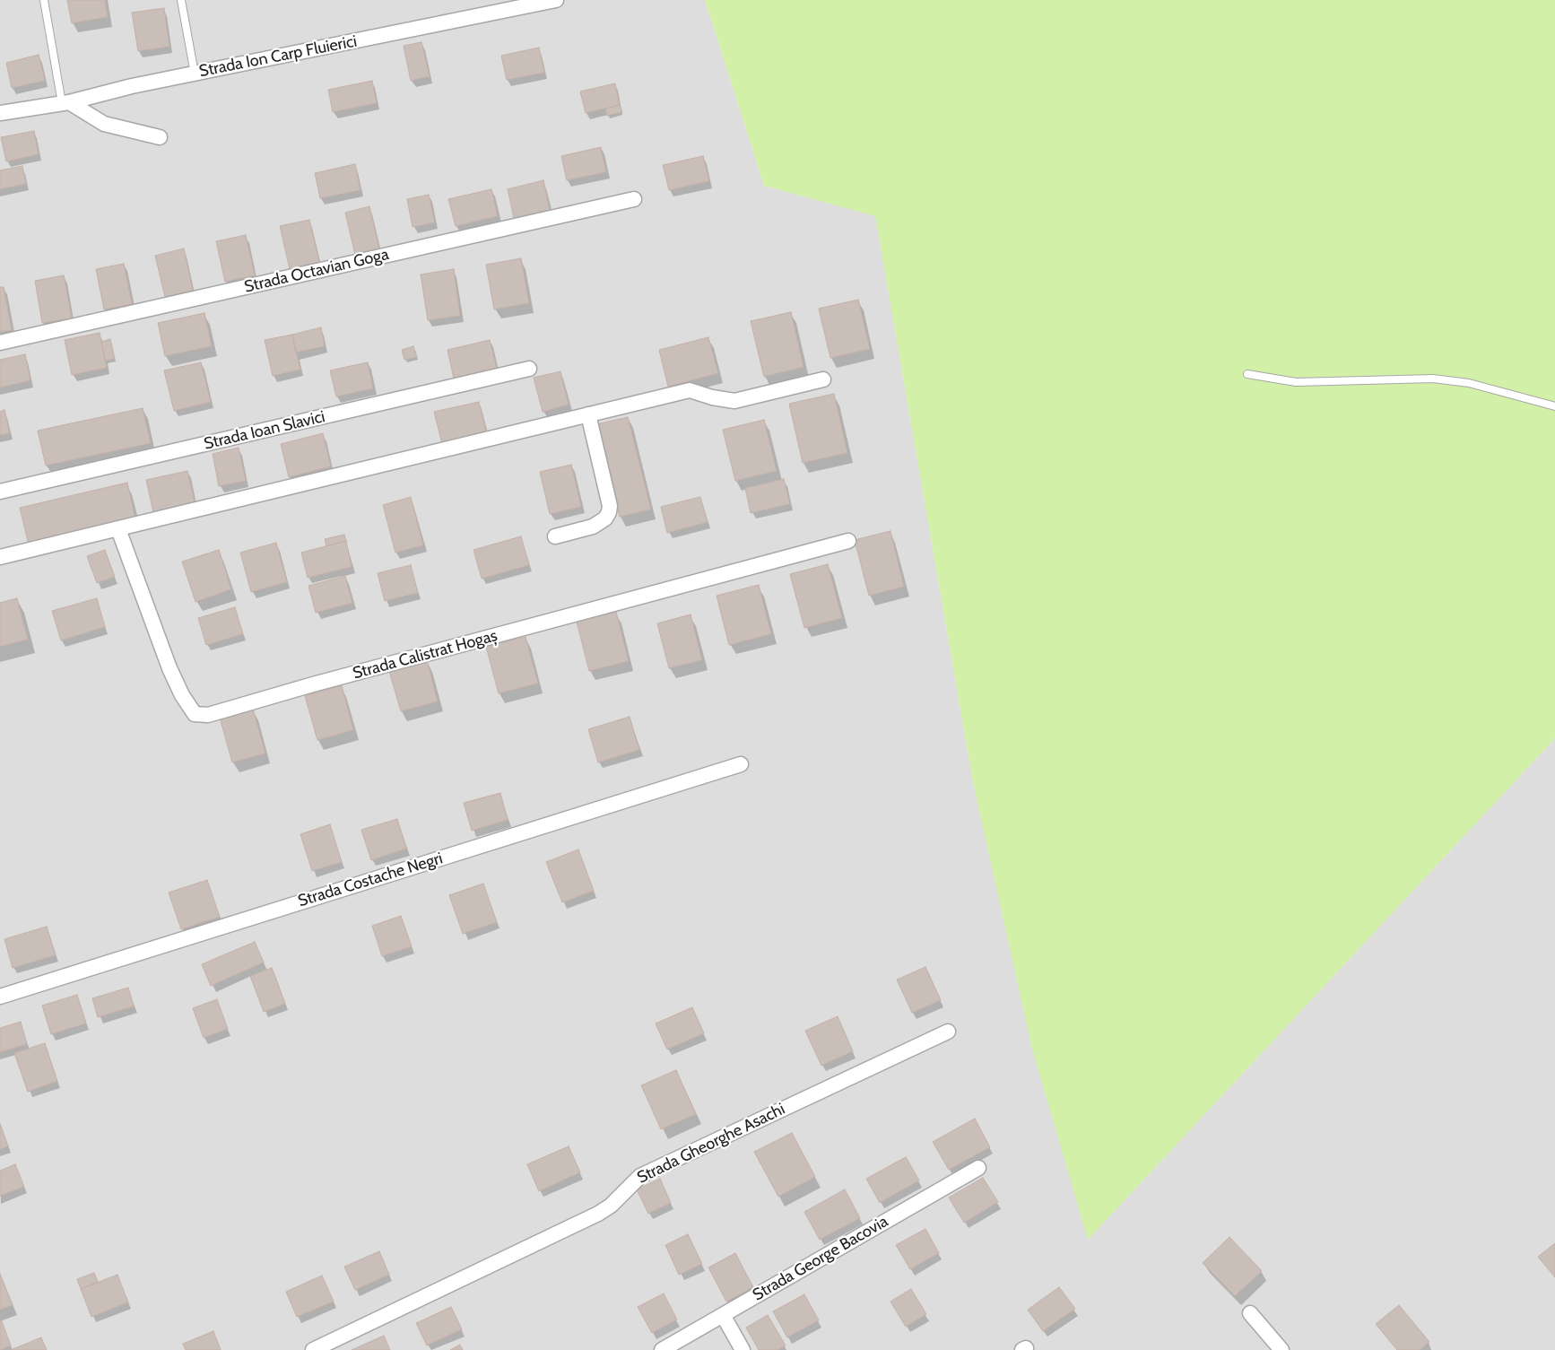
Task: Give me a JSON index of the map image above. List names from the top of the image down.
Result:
{
  "streets": {
    "street": [
      "Strada Ion Carp Fluierici",
      "Strada Octavian Goga",
      "Strada Ioan Slavici",
      "Strada Calistrat Hogaș",
      "Strada Costache Negri",
      "Strada Gheorghe Asachi",
      "Strada George Bacovia"
    ]
  }
}
